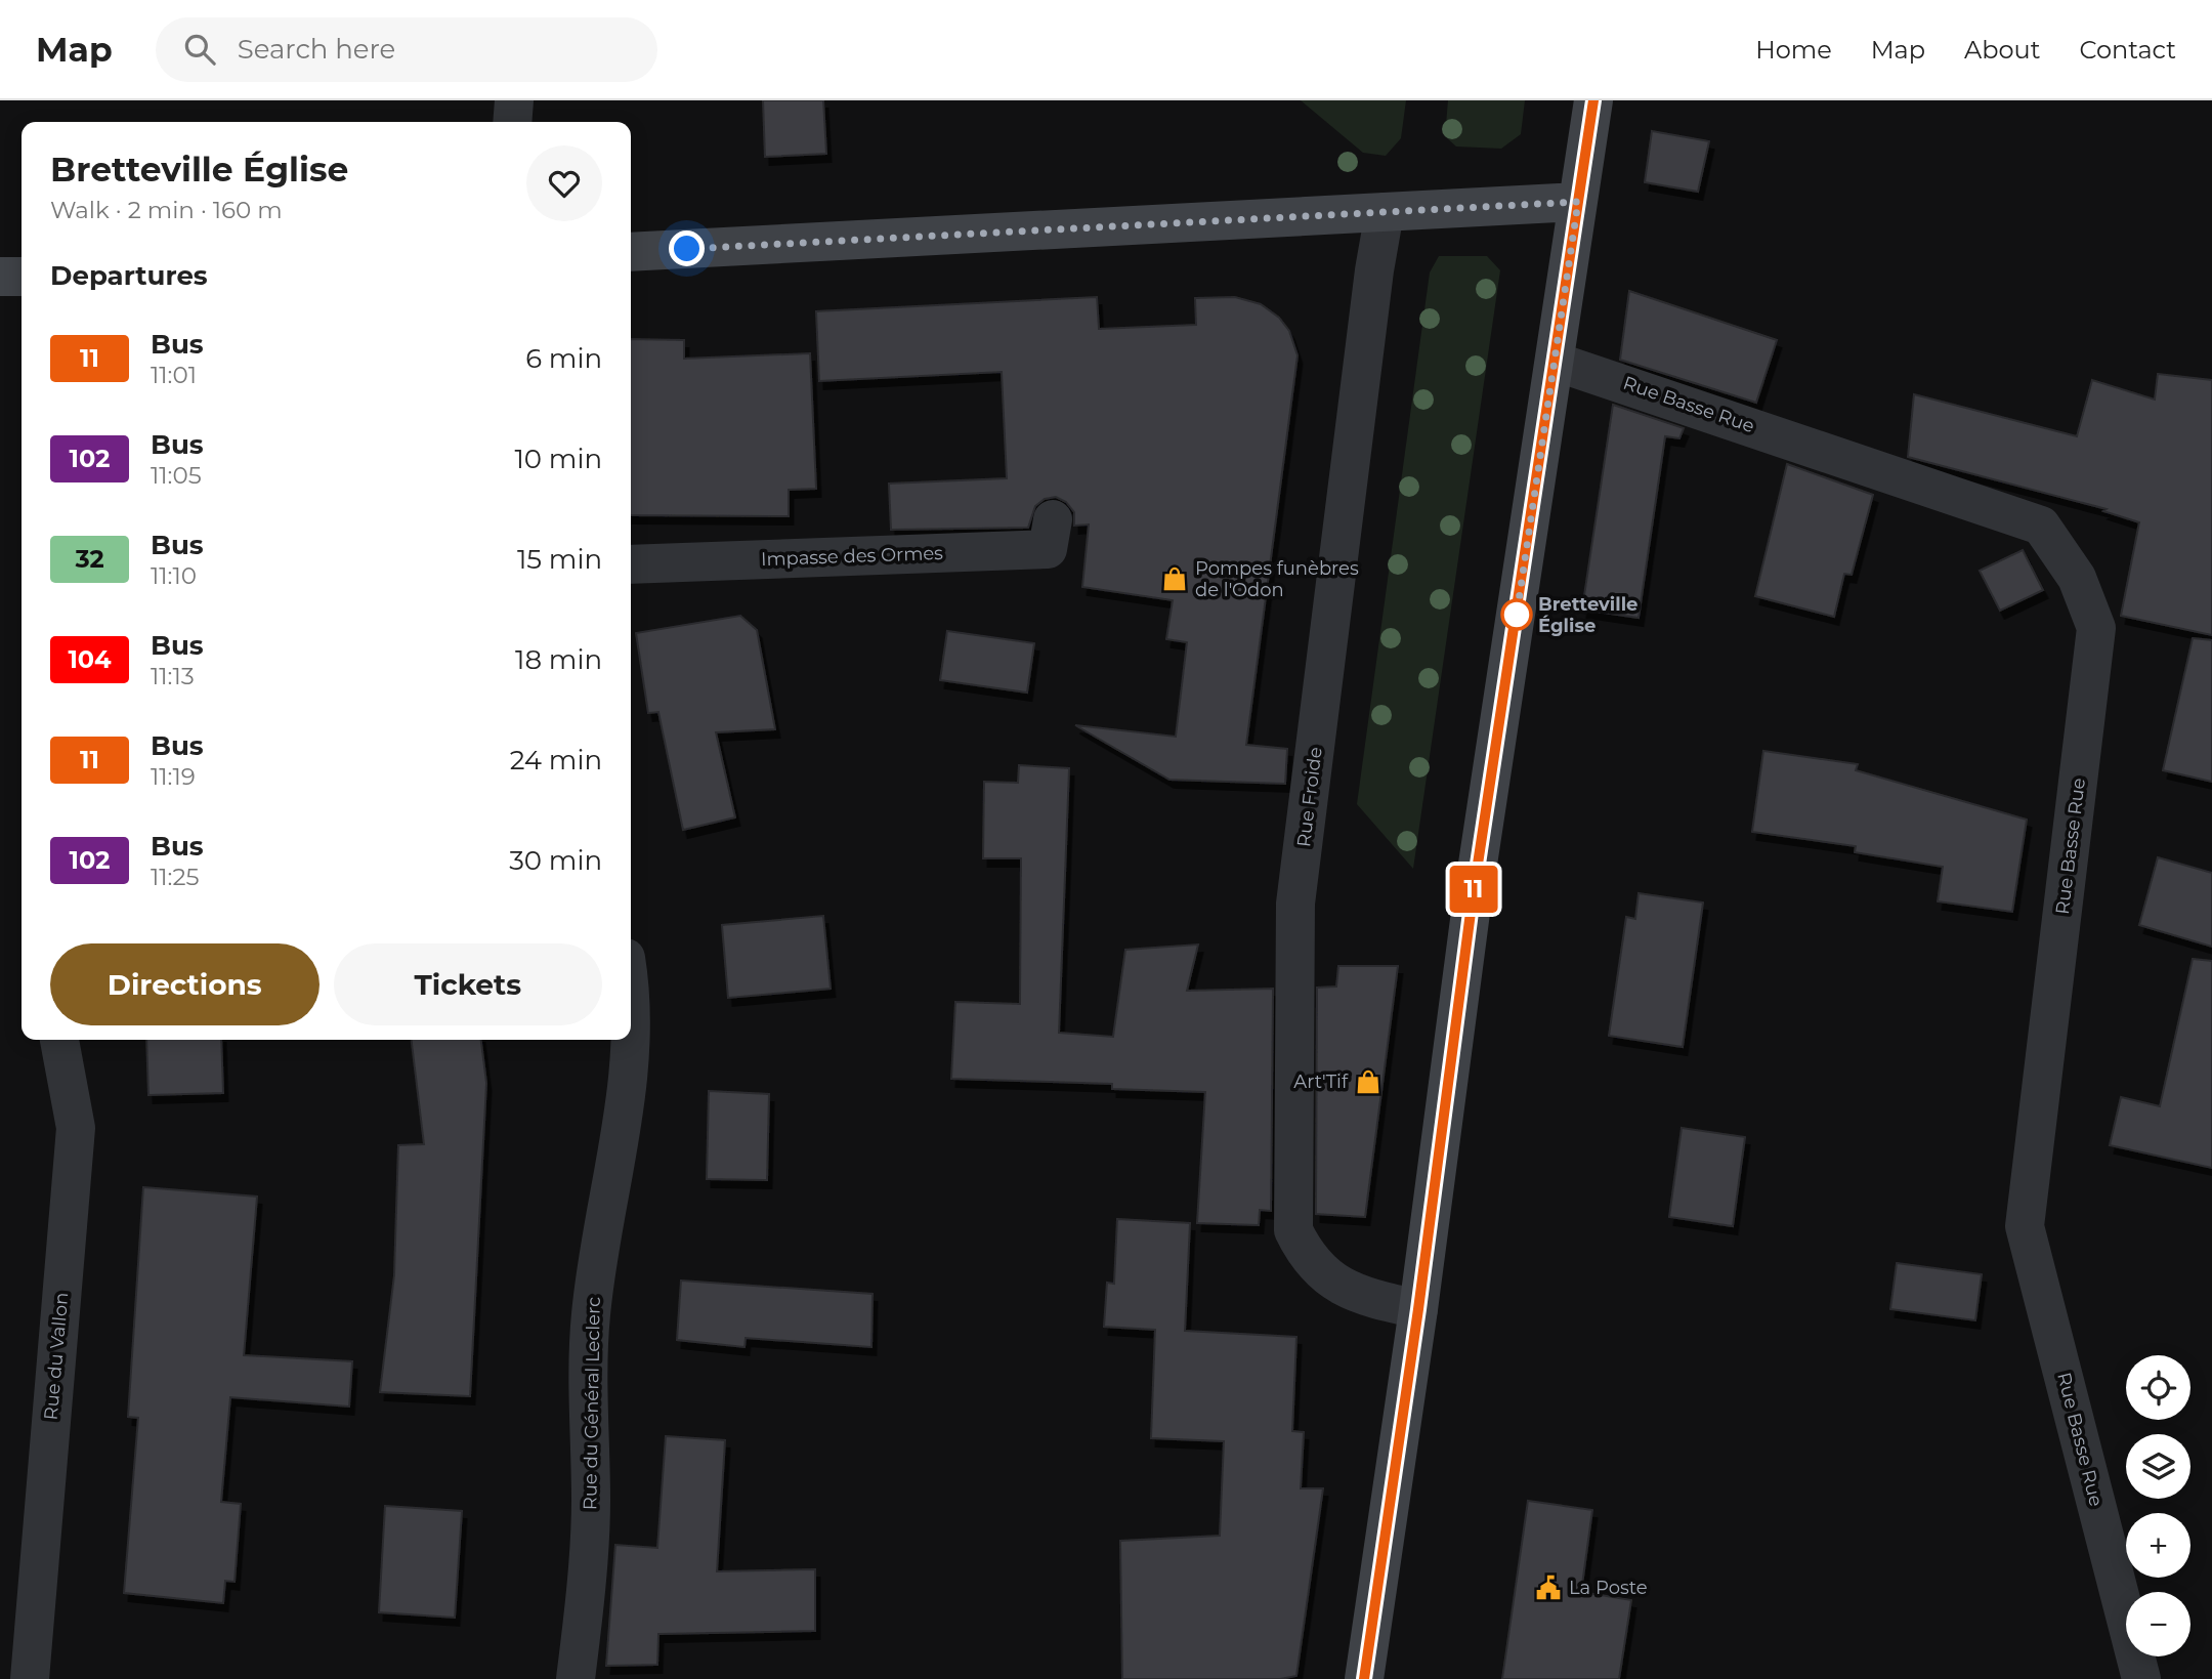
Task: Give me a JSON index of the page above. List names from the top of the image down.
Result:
{
  "streets": {
    "street": [
      "Rue Basse Rue",
      "Impasse des Ormes",
      "Rue Froide",
      "Rue du Vallon",
      "Rue du Général Leclerc"
    ]
  },
  "places": {
    "shop": ["Pompes funèbres de l'Odon", "Art'Tif"],
    "other": ["Bretteville Église"],
    "public building": ["La Poste"]
  },
  "lines": ["bus line 11"],
  "page": {
    "header": "Map",
    "search": "Search here",
    "nav": [
      "Home",
      "Map",
      "About",
      "Contact"
    ],
    "on_map": "11",
    "heading": [
      ["Bretteville Église", "Walk · 2 min · 160 m"],
      "Departures"
    ],
    "list": [
      {
        "mark": "11",
        "name": "Bus",
        "note": "11:01",
        "value": "6 min"
      },
      {
        "mark": "102",
        "name": "Bus",
        "note": "11:05",
        "value": "10 min"
      },
      {
        "mark": "32",
        "name": "Bus",
        "note": "11:10",
        "value": "15 min"
      },
      {
        "mark": "104",
        "name": "Bus",
        "note": "11:13",
        "value": "18 min"
      },
      {
        "mark": "11",
        "name": "Bus",
        "note": "11:19",
        "value": "24 min"
      },
      {
        "mark": "102",
        "name": "Bus",
        "note": "11:25",
        "value": "30 min"
      }
    ],
    "buttons": ["Directions", "Tickets"],
    "map_buttons": ["+", "−"]
  }
}
